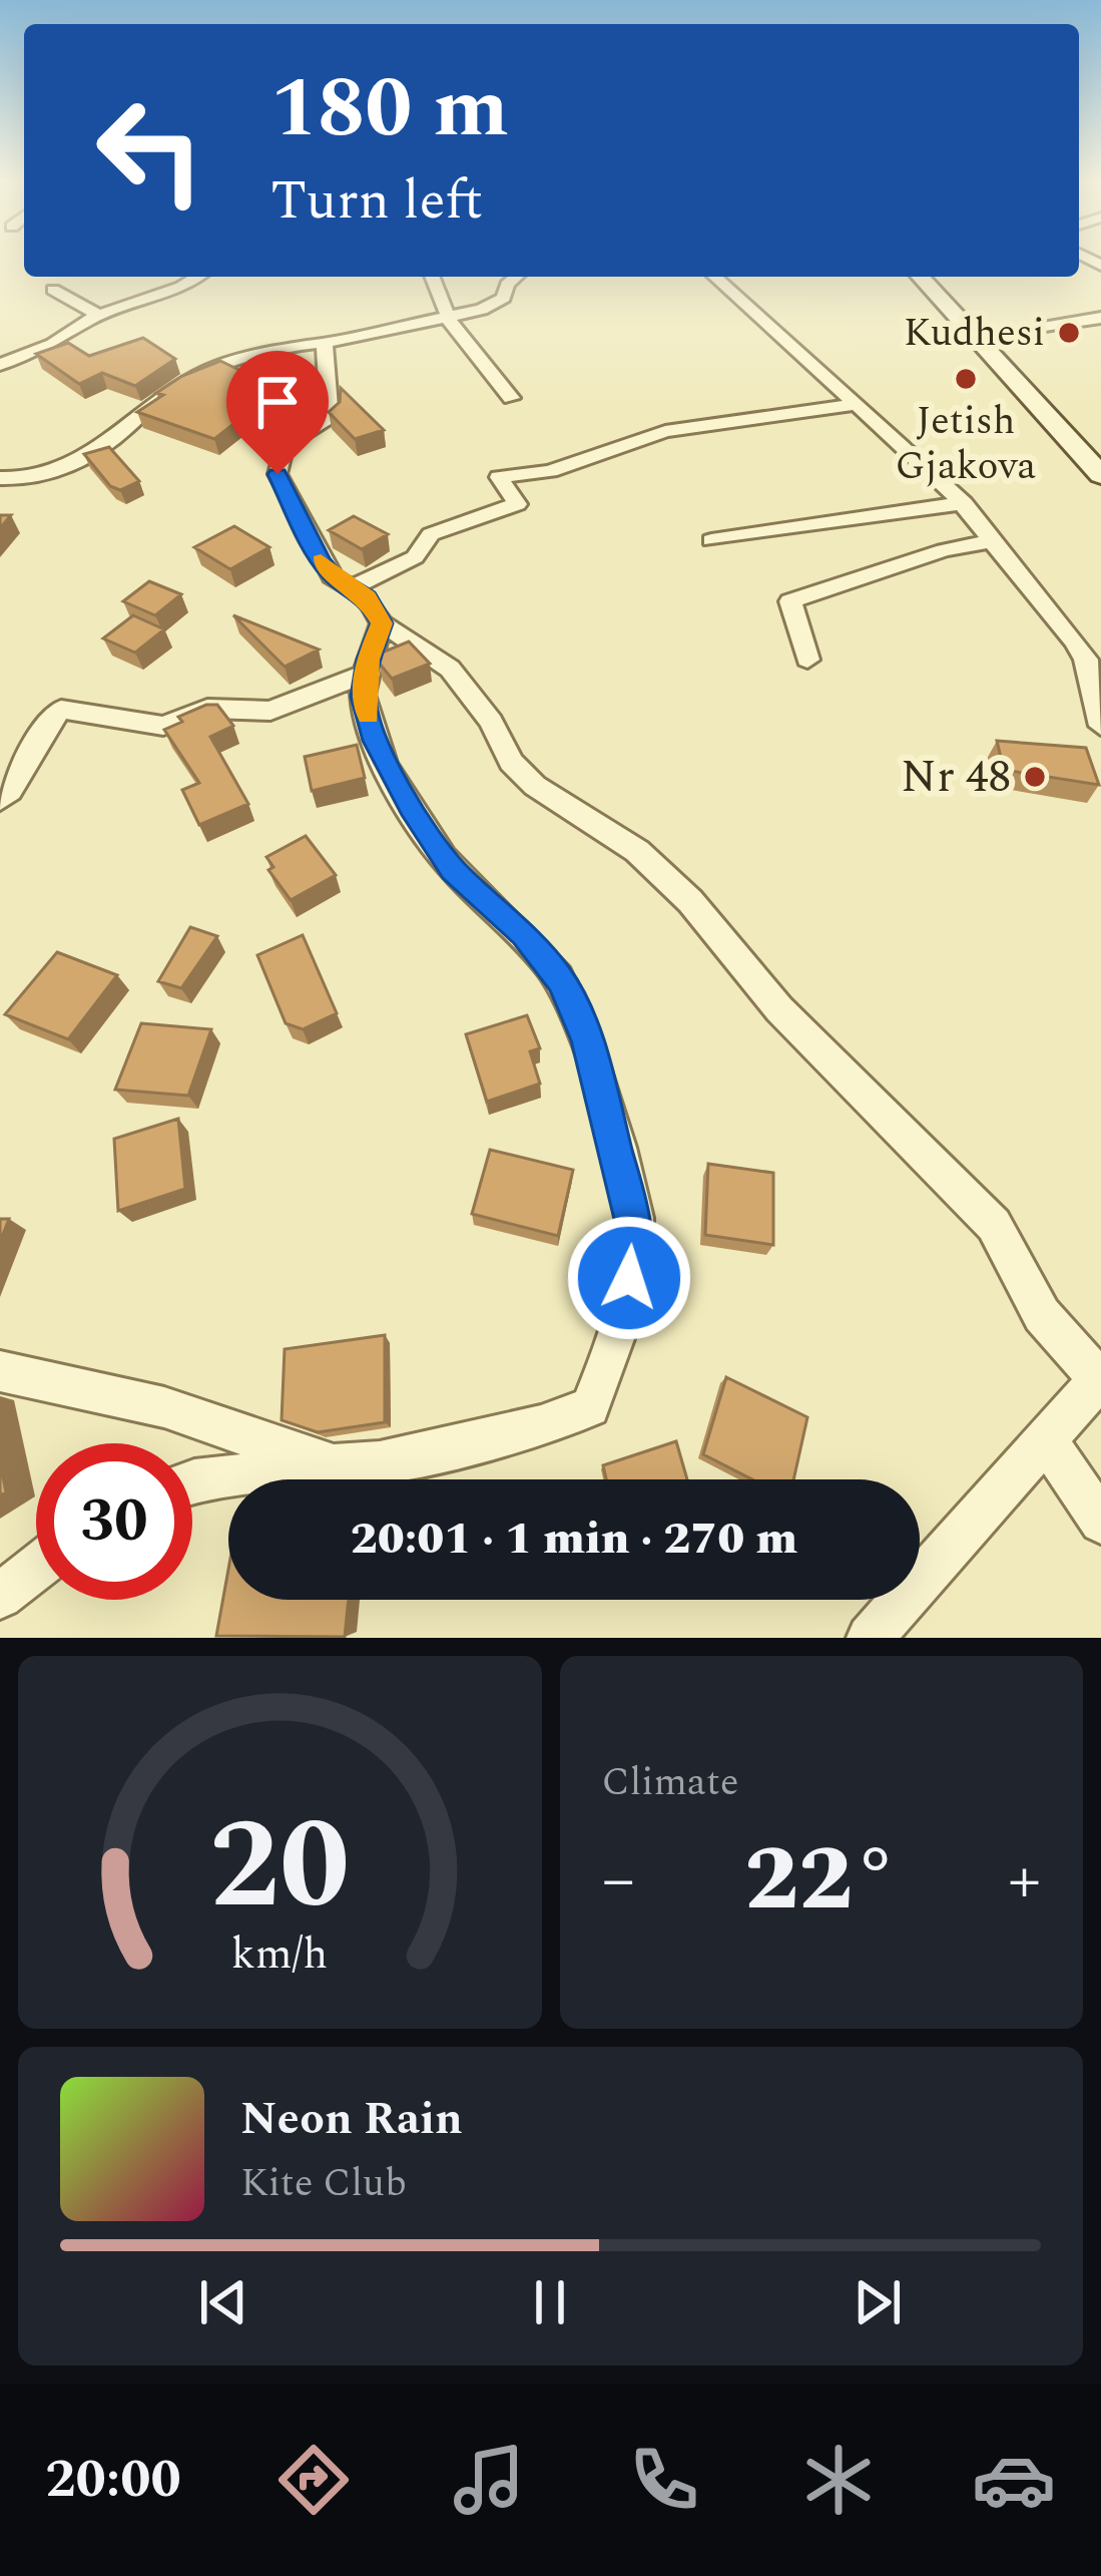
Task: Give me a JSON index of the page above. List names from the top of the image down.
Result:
{
  "places": ["Kudhesi", "Jetish Gjakova", "Nr 48"],
  "page": {
    "turn": ["180 m", "Turn left"],
    "limit": "30",
    "trip": "20:01 · 1 min · 270 m",
    "tile": "Climate",
    "heat": ["−", "22°", "+"],
    "song": ["Neon Rain", "Kite Club"],
    "tabs": "20:00",
    "gauge": ["20", "km/h"]
  }
}
